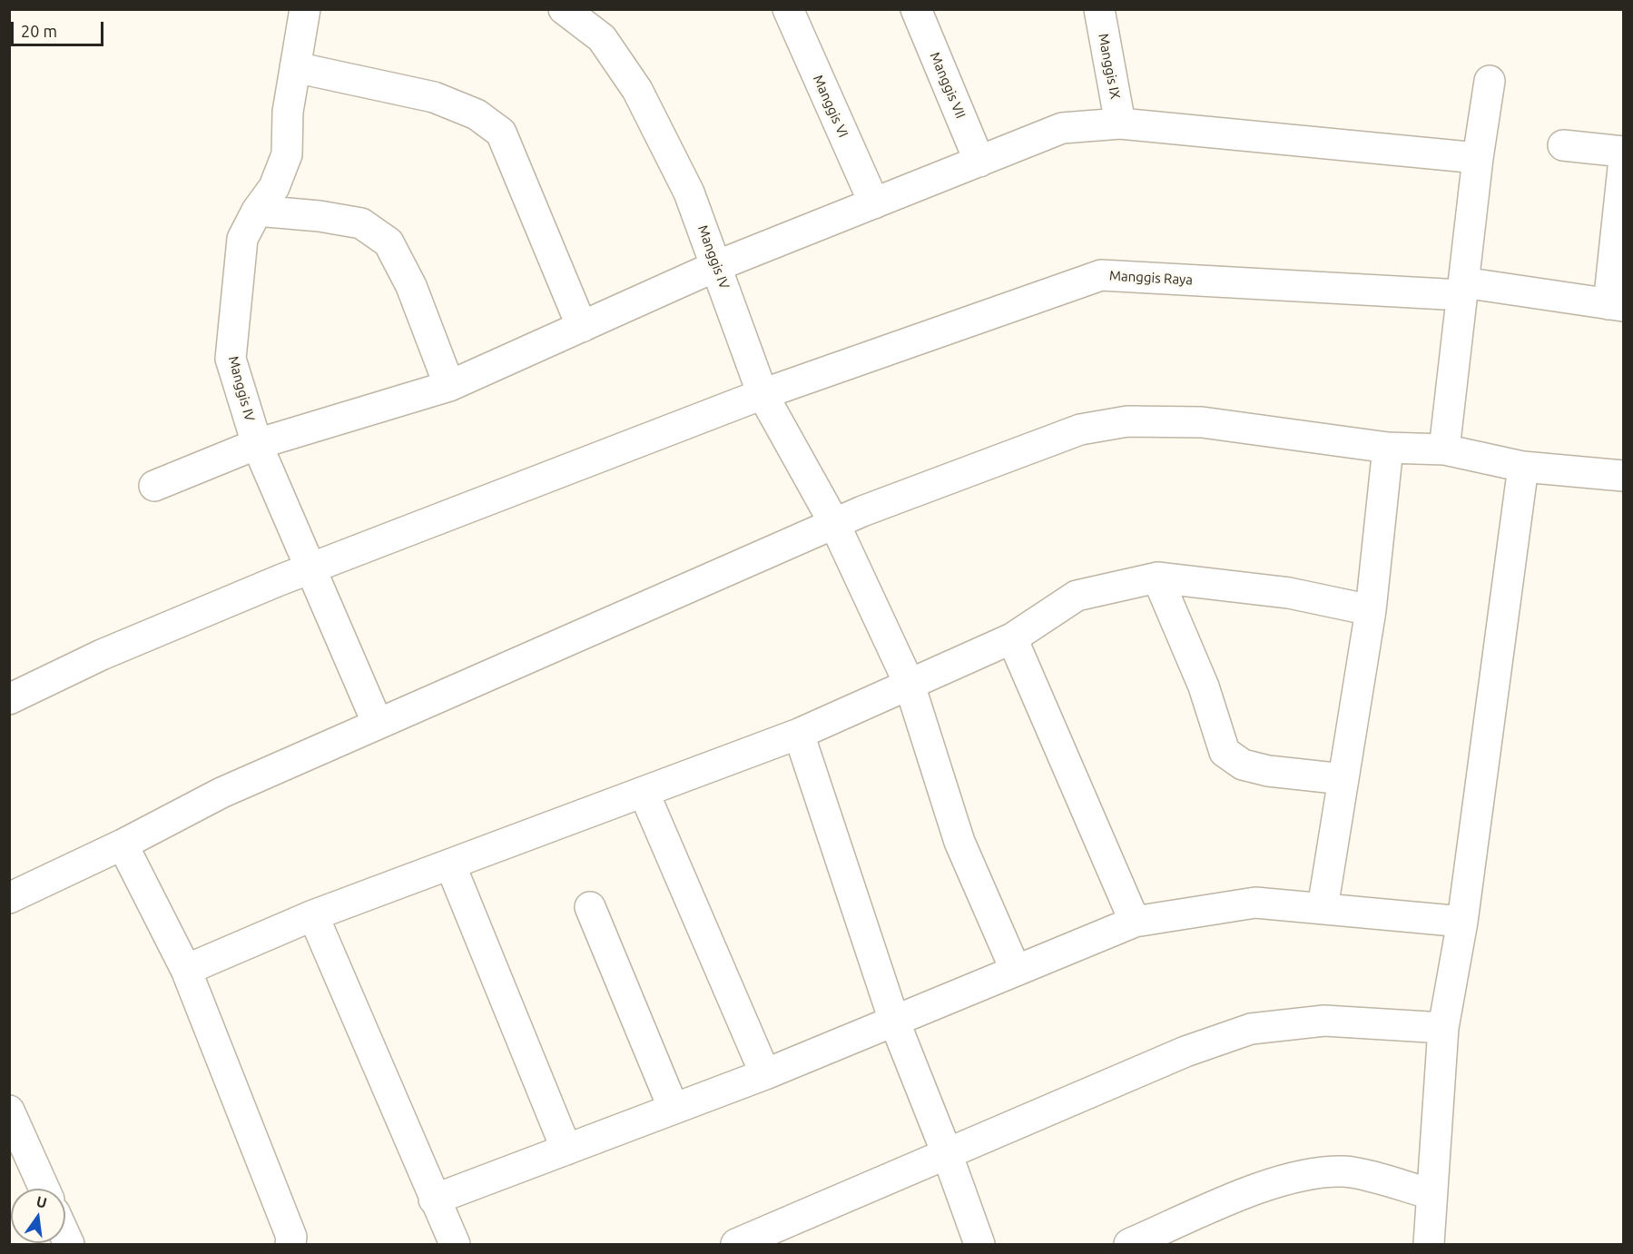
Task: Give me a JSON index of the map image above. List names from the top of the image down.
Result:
{
  "streets": {
    "street": [
      "Manggis IX",
      "Manggis VII",
      "Manggis VI",
      "Manggis IV",
      "Manggis Raya"
    ]
  },
  "crossings": [
    ["Manggis IV", "Manggis Raya"]
  ],
  "scale_bar": "20 m",
  "north": "top"
}
